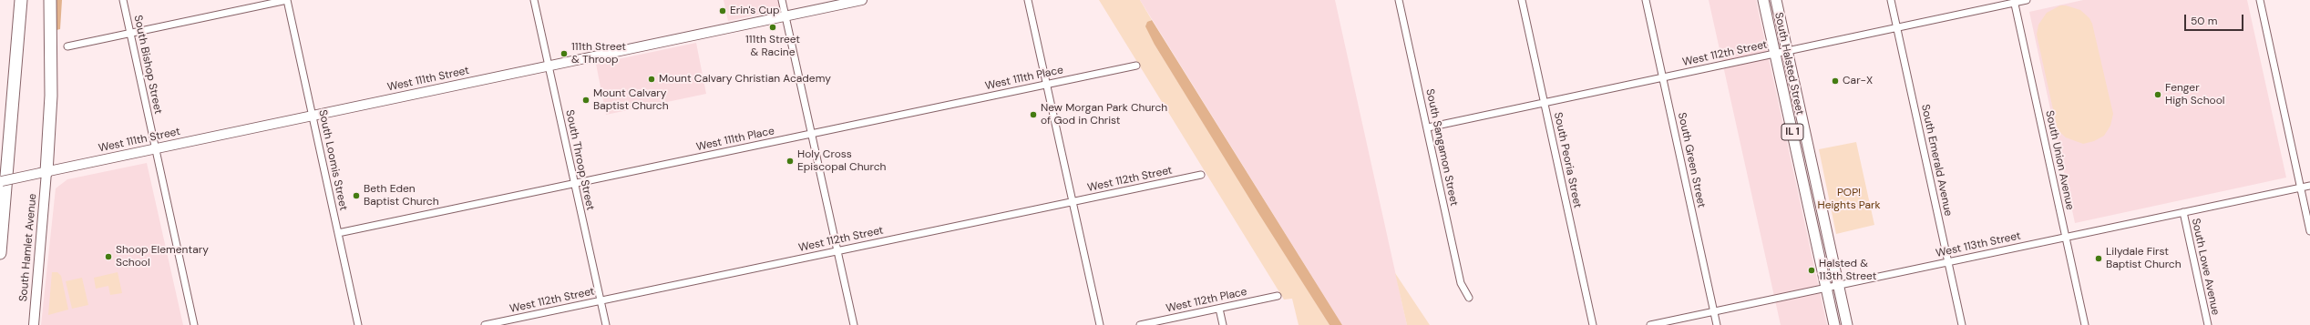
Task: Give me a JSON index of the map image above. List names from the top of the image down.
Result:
{
  "streets": {
    "main road": [
      "South Halsted Street",
      "West 111th Street",
      "IL 1",
      "South Hamlet Avenue"
    ],
    "street": [
      "West 112th Street",
      "South Bishop Street",
      "West 111th Place",
      "South Sangamon Street",
      "South Loomis Street",
      "South Throop Street",
      "South Peoria Street",
      "South Green Street",
      "South Emerald Avenue",
      "South Union Avenue",
      "West 113th Street",
      "South Lowe Avenue",
      "West 112th Place"
    ]
  },
  "crossings": [
    ["West 112th Street", "South Halsted Street"],
    ["West 112th Street", "South Sangamon Street"],
    ["West 112th Street", "South Throop Street"],
    ["West 112th Street", "South Peoria Street"],
    ["West 112th Street", "South Green Street"],
    ["West 112th Street", "South Emerald Avenue"],
    ["West 112th Street", "South Union Avenue"],
    ["South Halsted Street", "West 113th Street"],
    ["South Bishop Street", "West 111th Street"],
    ["West 111th Place", "South Loomis Street"],
    ["West 111th Place", "South Throop Street"],
    ["West 111th Street", "South Loomis Street"],
    ["West 111th Street", "South Throop Street"],
    ["West 111th Street", "South Hamlet Avenue"],
    ["South Green Street", "West 113th Street"],
    ["South Emerald Avenue", "West 113th Street"],
    ["South Union Avenue", "West 113th Street"],
    ["West 113th Street", "South Lowe Avenue"]
  ],
  "parks": ["POP! Heights Park"],
  "places": [
    "Erin's Cup",
    "111th Street & Racine",
    "111th Street & Throop",
    "Mount Calvary Christian Academy",
    "Car-X",
    "Fenger High School",
    "Mount Calvary Baptist Church",
    "New Morgan Park Church of God in Christ",
    "Holy Cross Episcopal Church",
    "Beth Eden Baptist Church",
    "Shoop Elementary School",
    "Lilydale First Baptist Church",
    "Halsted & 113th Street"
  ],
  "scale_bar": "50 m"
}
